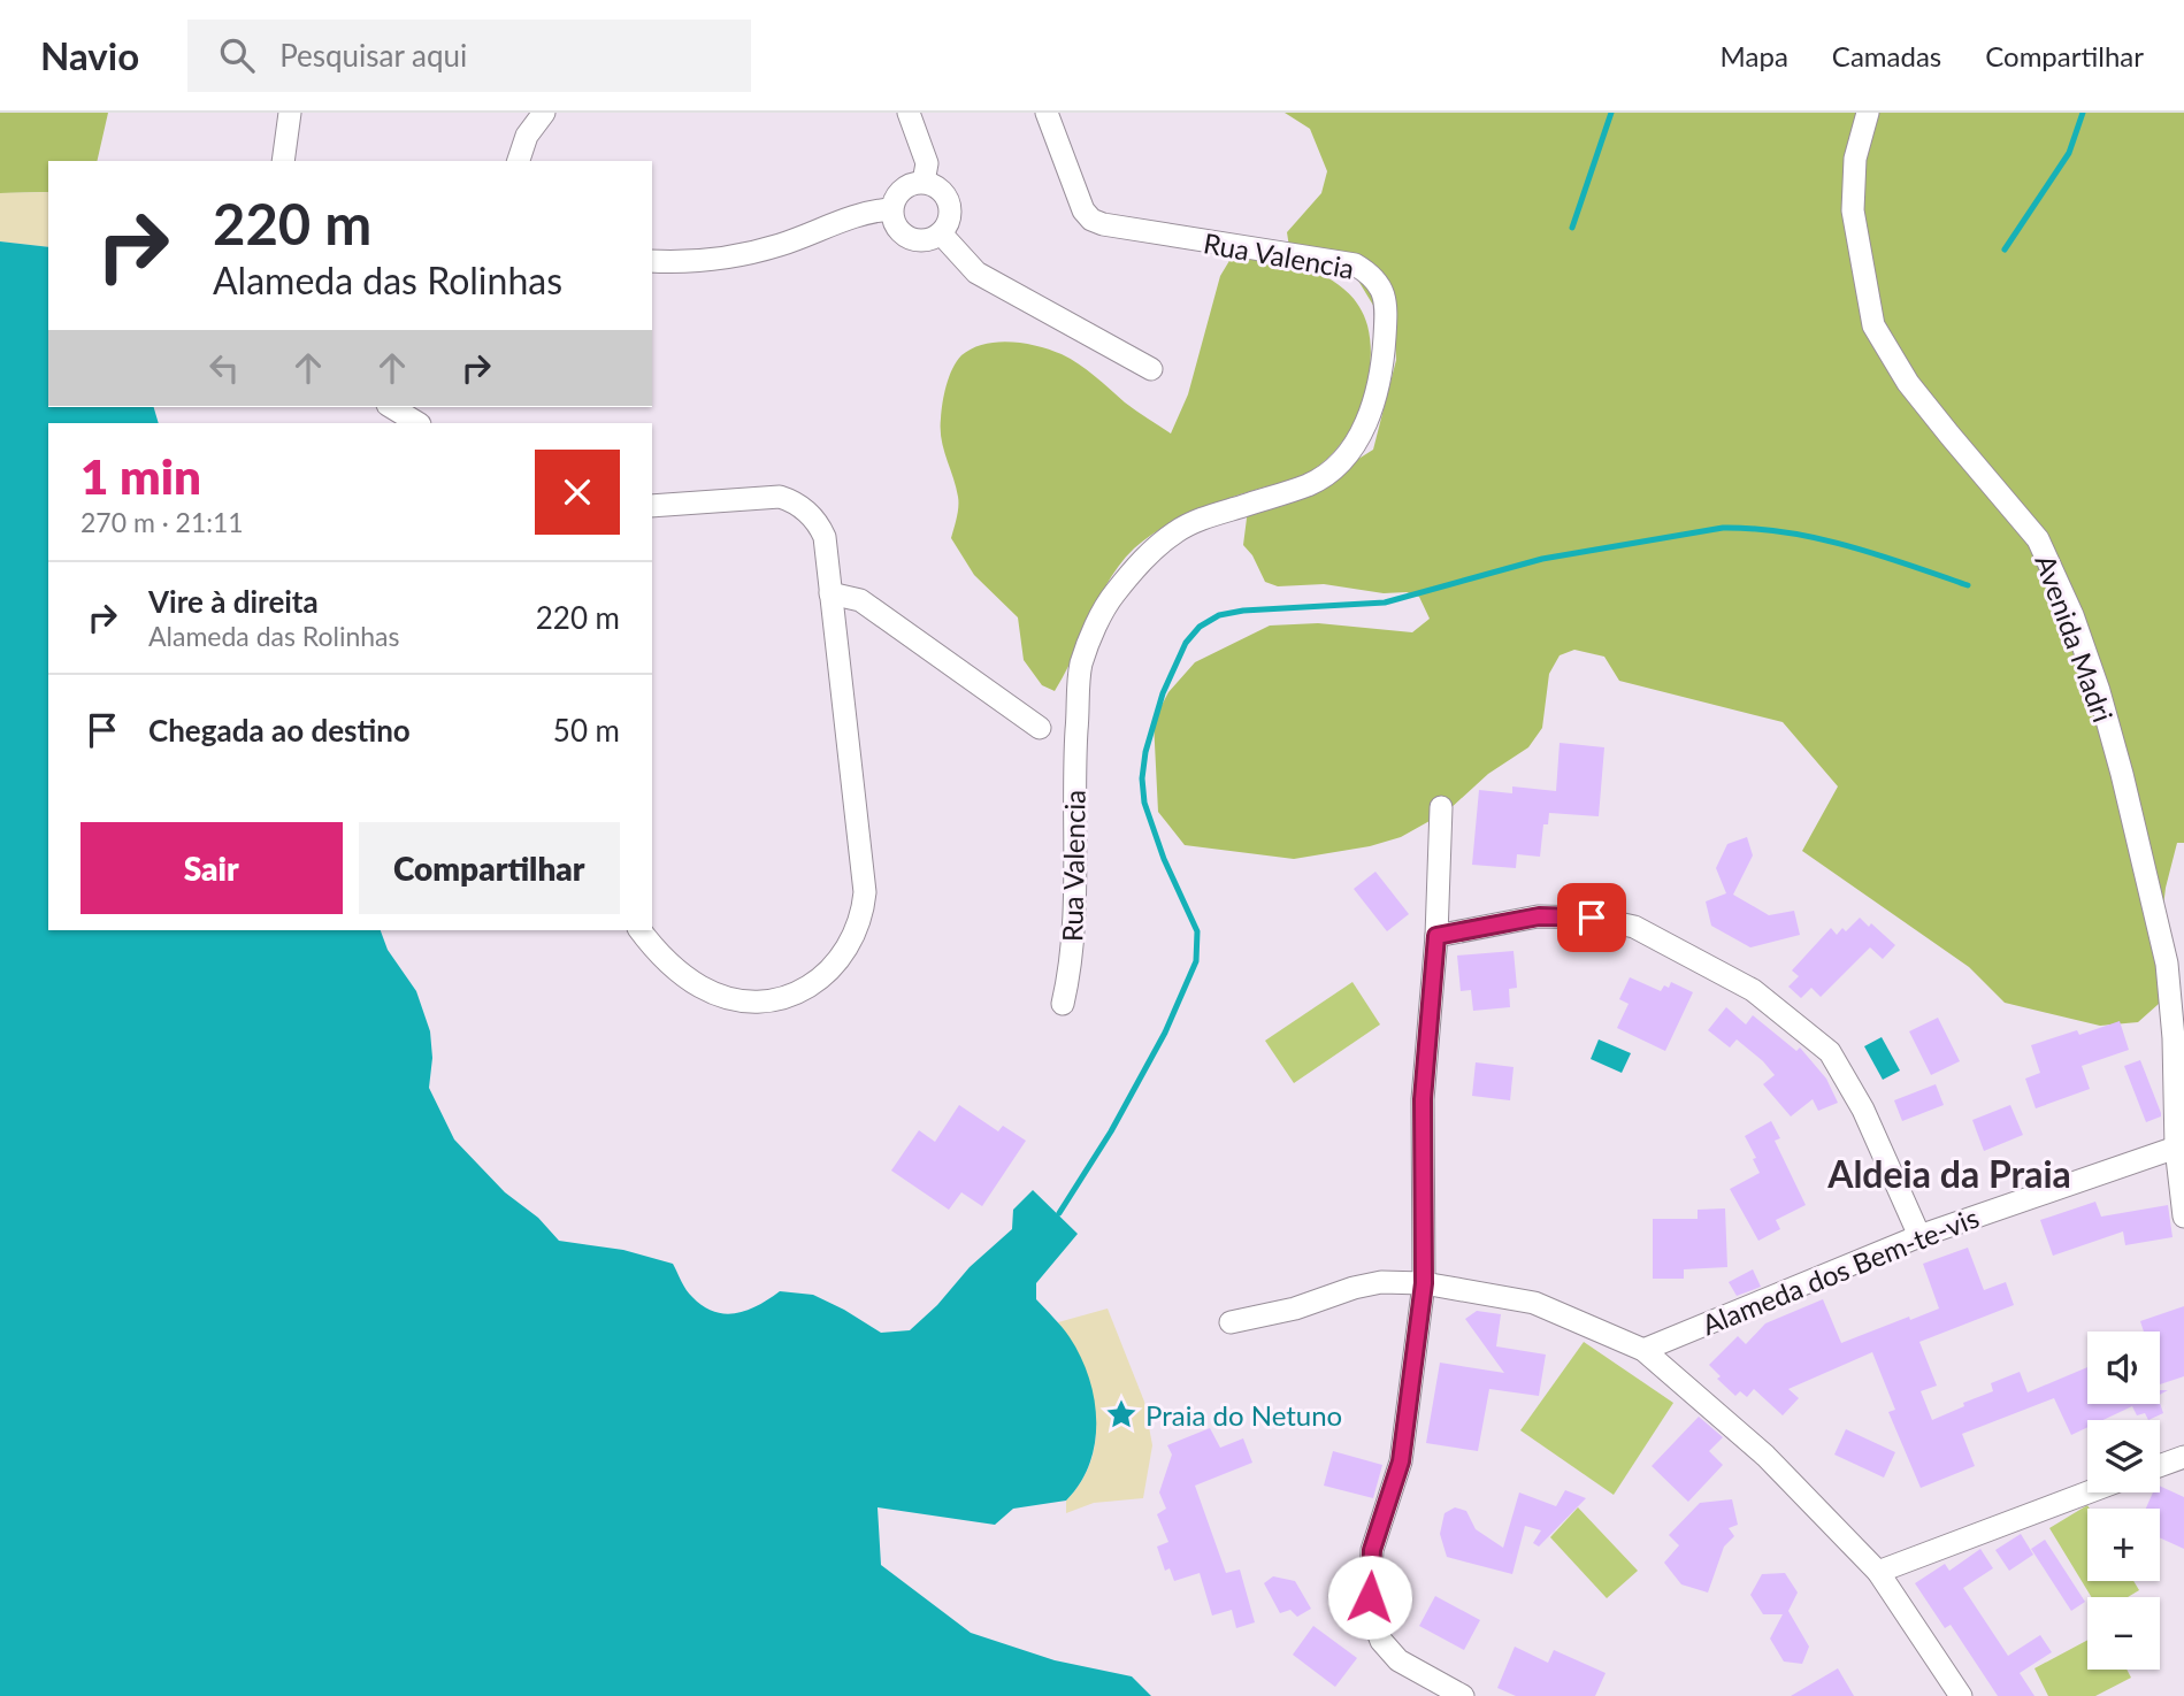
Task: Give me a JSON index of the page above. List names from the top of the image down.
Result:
{
  "streets": {
    "street": ["Rua Valencia", "Avenida Madri", "Alameda dos Bem-te-vis"]
  },
  "crossings": [
    ["Avenida Madri", "Alameda dos Bem-te-vis"]
  ],
  "districts": ["Aldeia da Praia"],
  "places": {
    "place": ["Praia do Netuno"]
  },
  "page": {
    "header": "Navio",
    "search": "Pesquisar aqui",
    "nav": ["Mapa", "Camadas", "Compartilhar"],
    "turn": ["220 m", "Alameda das Rolinhas"],
    "heading": ["1 min", "270 m · 21:11"],
    "list": [
      {
        "name": "Vire à direita",
        "note": "Alameda das Rolinhas",
        "value": "220 m"
      },
      {
        "name": "Chegada ao destino",
        "value": "50 m"
      }
    ],
    "buttons": ["Sair", "Compartilhar"],
    "map_buttons": ["+", "−"]
  }
}
